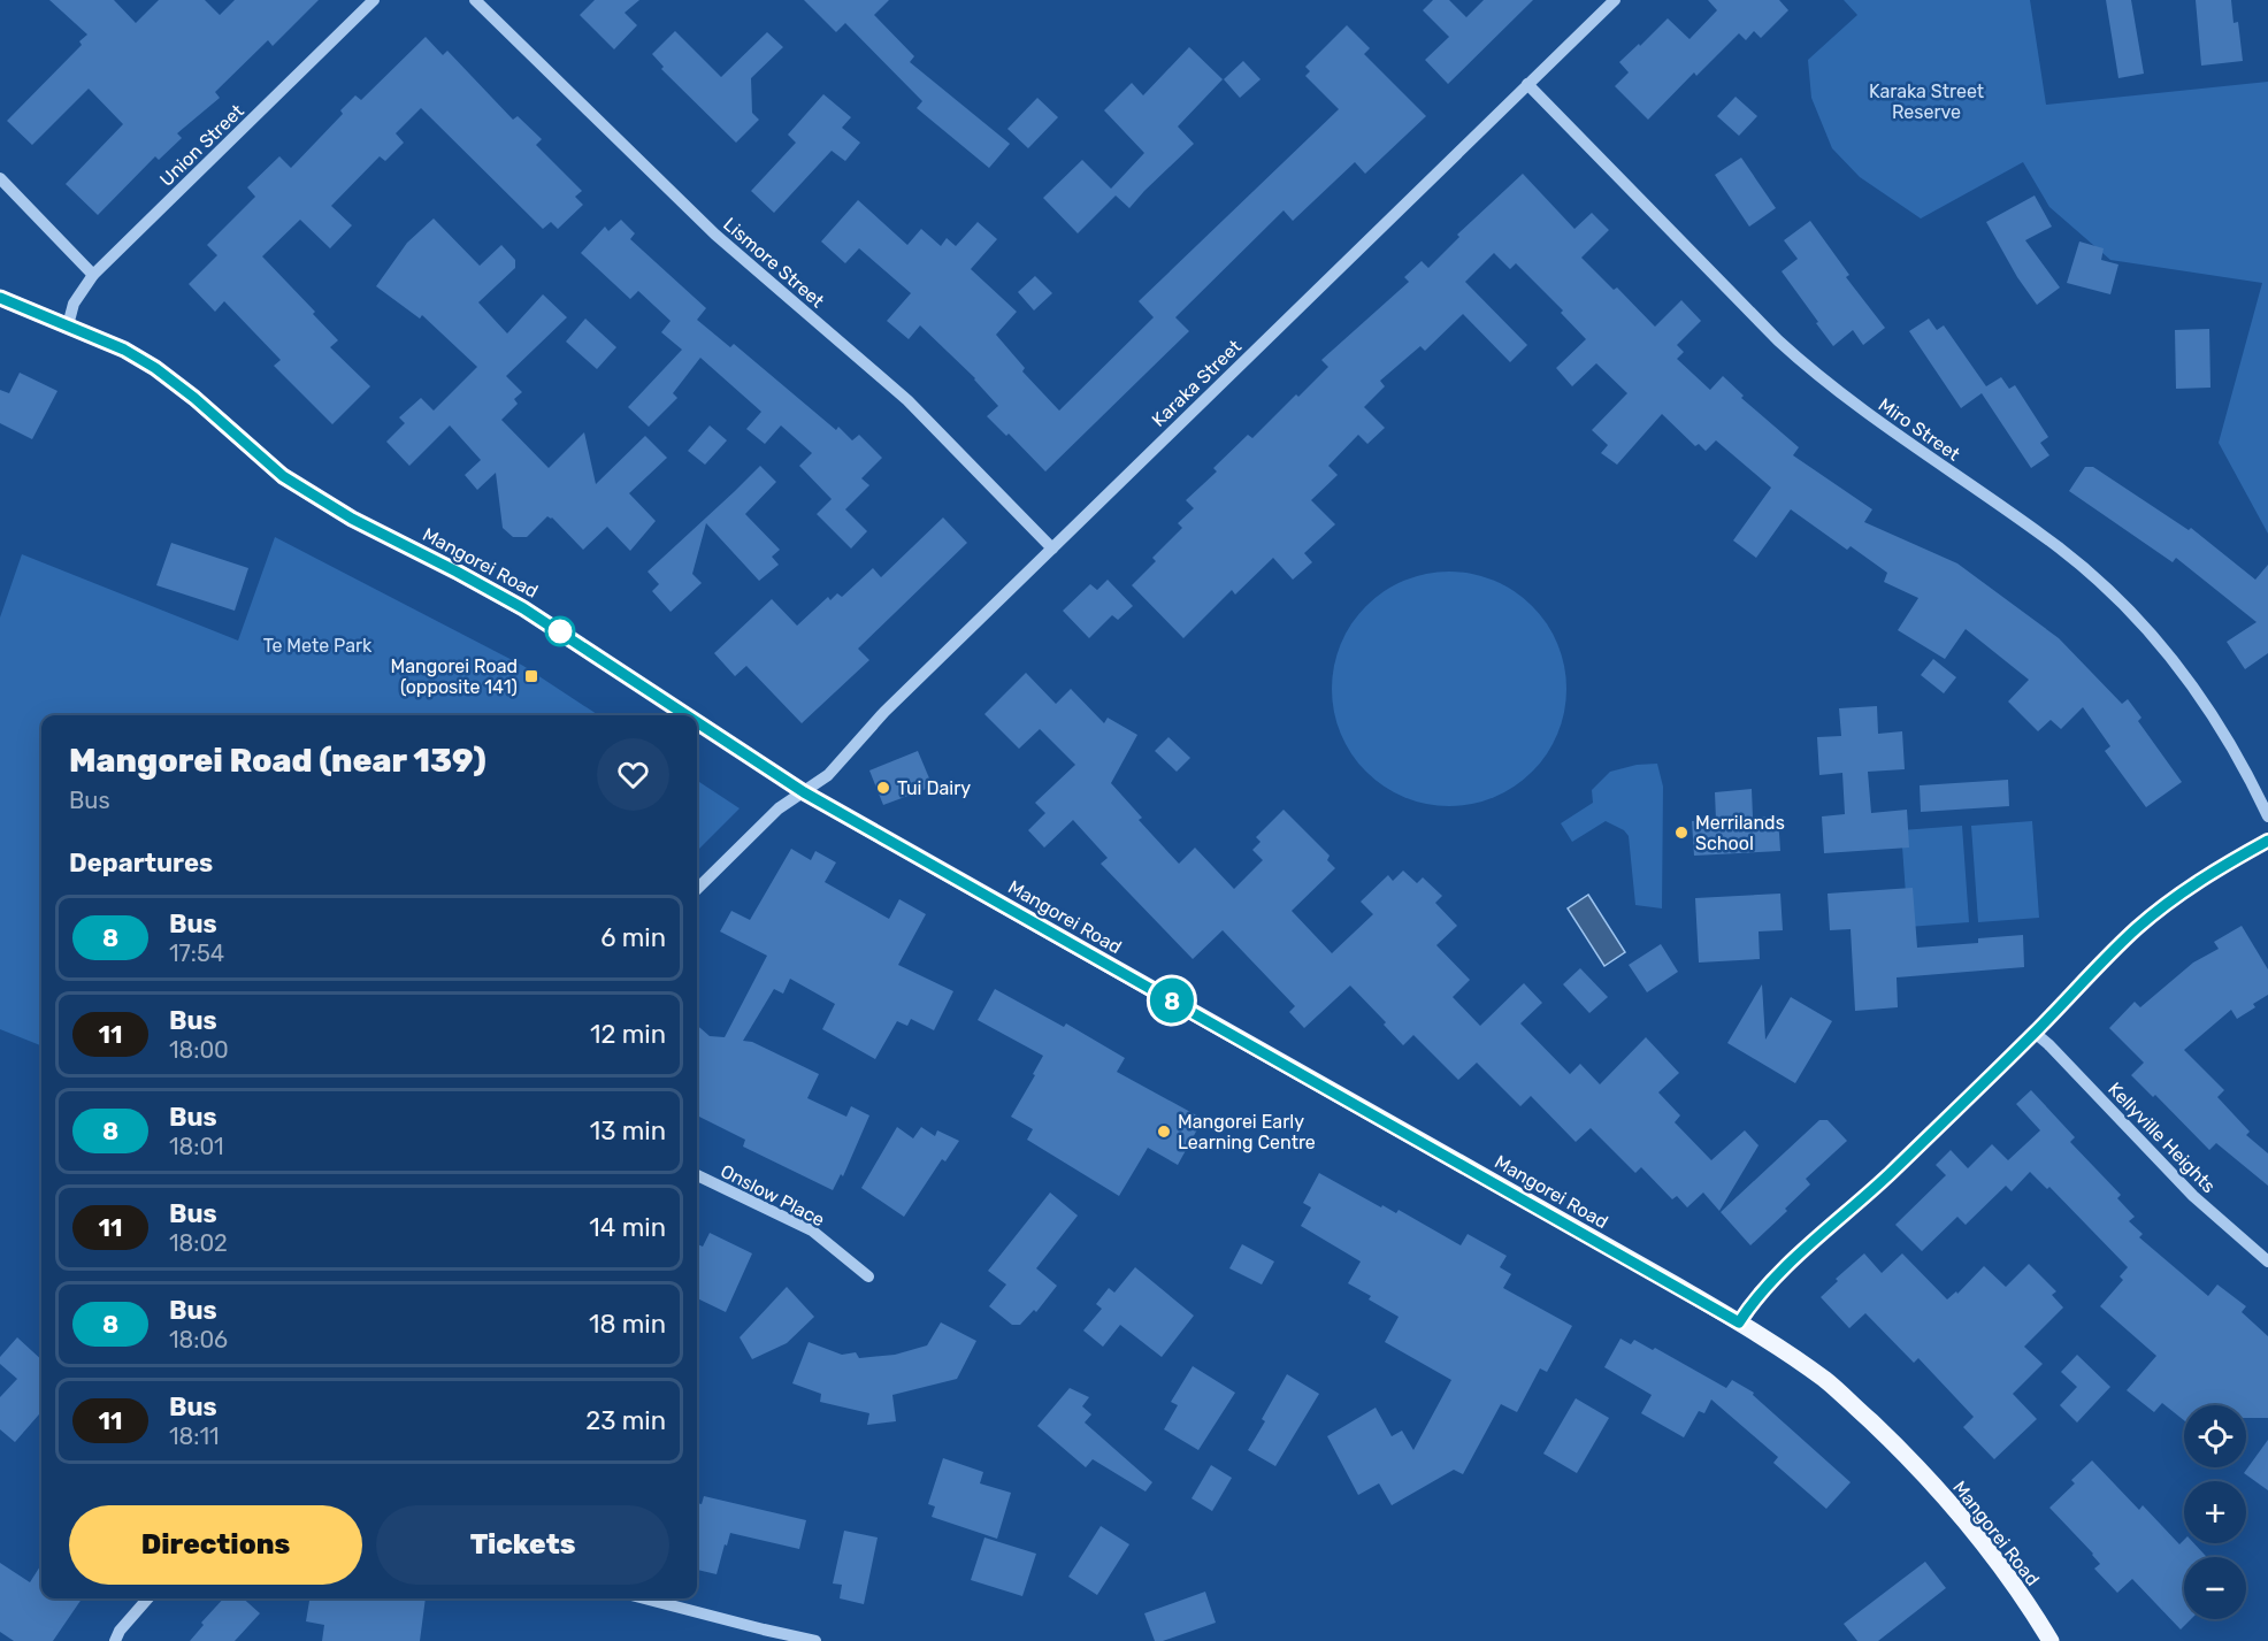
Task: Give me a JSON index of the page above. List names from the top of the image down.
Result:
{
  "streets": {
    "main road": ["Mangorei Road"],
    "street": [
      "Union Street",
      "Lismore Street",
      "Karaka Street",
      "Miro Street",
      "Kellyville Heights",
      "Onslow Place"
    ]
  },
  "crossings": [
    ["Union Street", "Mangorei Road"],
    ["Lismore Street", "Karaka Street"],
    ["Karaka Street", "Miro Street"],
    ["Karaka Street", "Mangorei Road"]
  ],
  "parks": ["Karaka Street Reserve", "Te Mete Park"],
  "places": {
    "transit": ["Mangorei Road (opposite 141)"],
    "other": ["Tui Dairy", "Merrilands School", "Mangorei Early Learning Centre"]
  },
  "lines": ["bus line 8"],
  "page": {
    "on_map": "8",
    "heading": [
      ["Mangorei Road (near 139)", "Bus"],
      "Departures"
    ],
    "list": [
      {
        "mark": "8",
        "name": "Bus",
        "note": "17:54",
        "value": "6 min"
      },
      {
        "mark": "11",
        "name": "Bus",
        "note": "18:00",
        "value": "12 min"
      },
      {
        "mark": "8",
        "name": "Bus",
        "note": "18:01",
        "value": "13 min"
      },
      {
        "mark": "11",
        "name": "Bus",
        "note": "18:02",
        "value": "14 min"
      },
      {
        "mark": "8",
        "name": "Bus",
        "note": "18:06",
        "value": "18 min"
      },
      {
        "mark": "11",
        "name": "Bus",
        "note": "18:11",
        "value": "23 min"
      }
    ],
    "map_buttons": ["+", "−"],
    "buttons": ["Directions", "Tickets"]
  }
}
